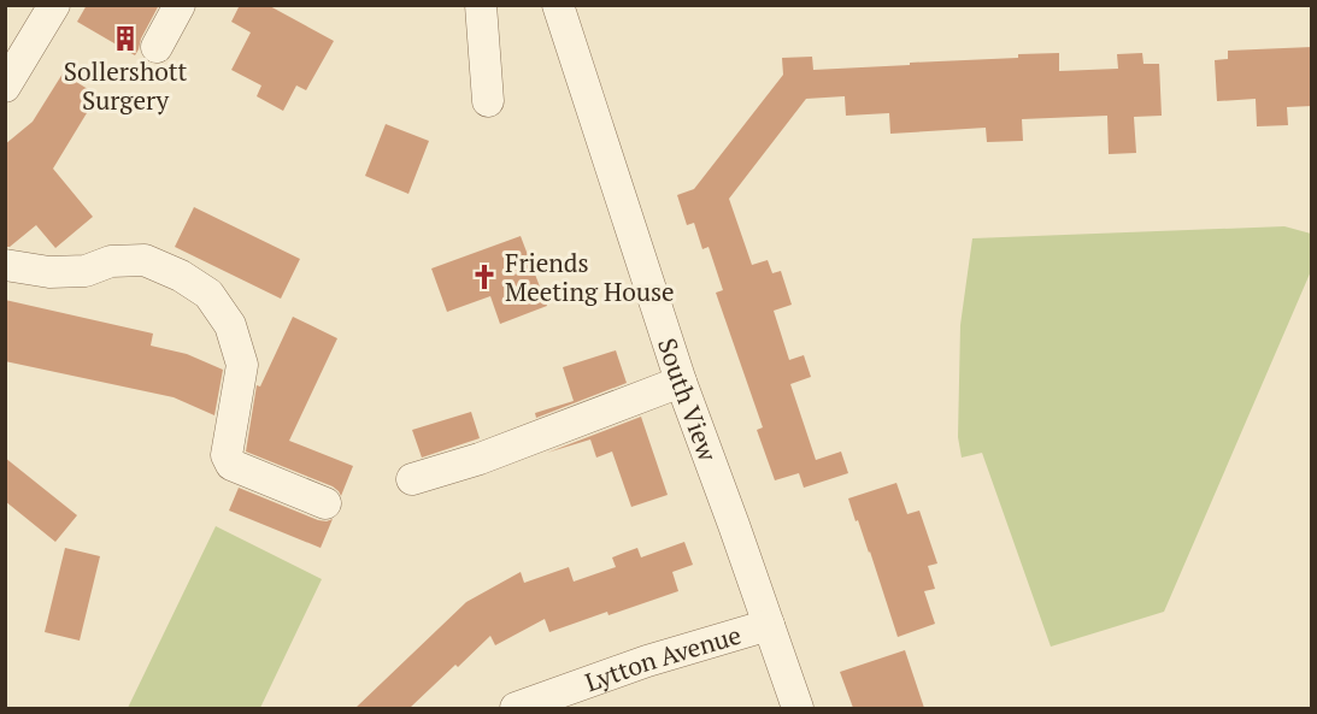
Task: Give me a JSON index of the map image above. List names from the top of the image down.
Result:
{
  "streets": {
    "street": ["South View", "Lytton Avenue"]
  },
  "crossings": [
    ["South View", "Lytton Avenue"]
  ],
  "places": {
    "building": ["Sollershott Surgery"],
    "church": ["Friends Meeting House"]
  }
}
